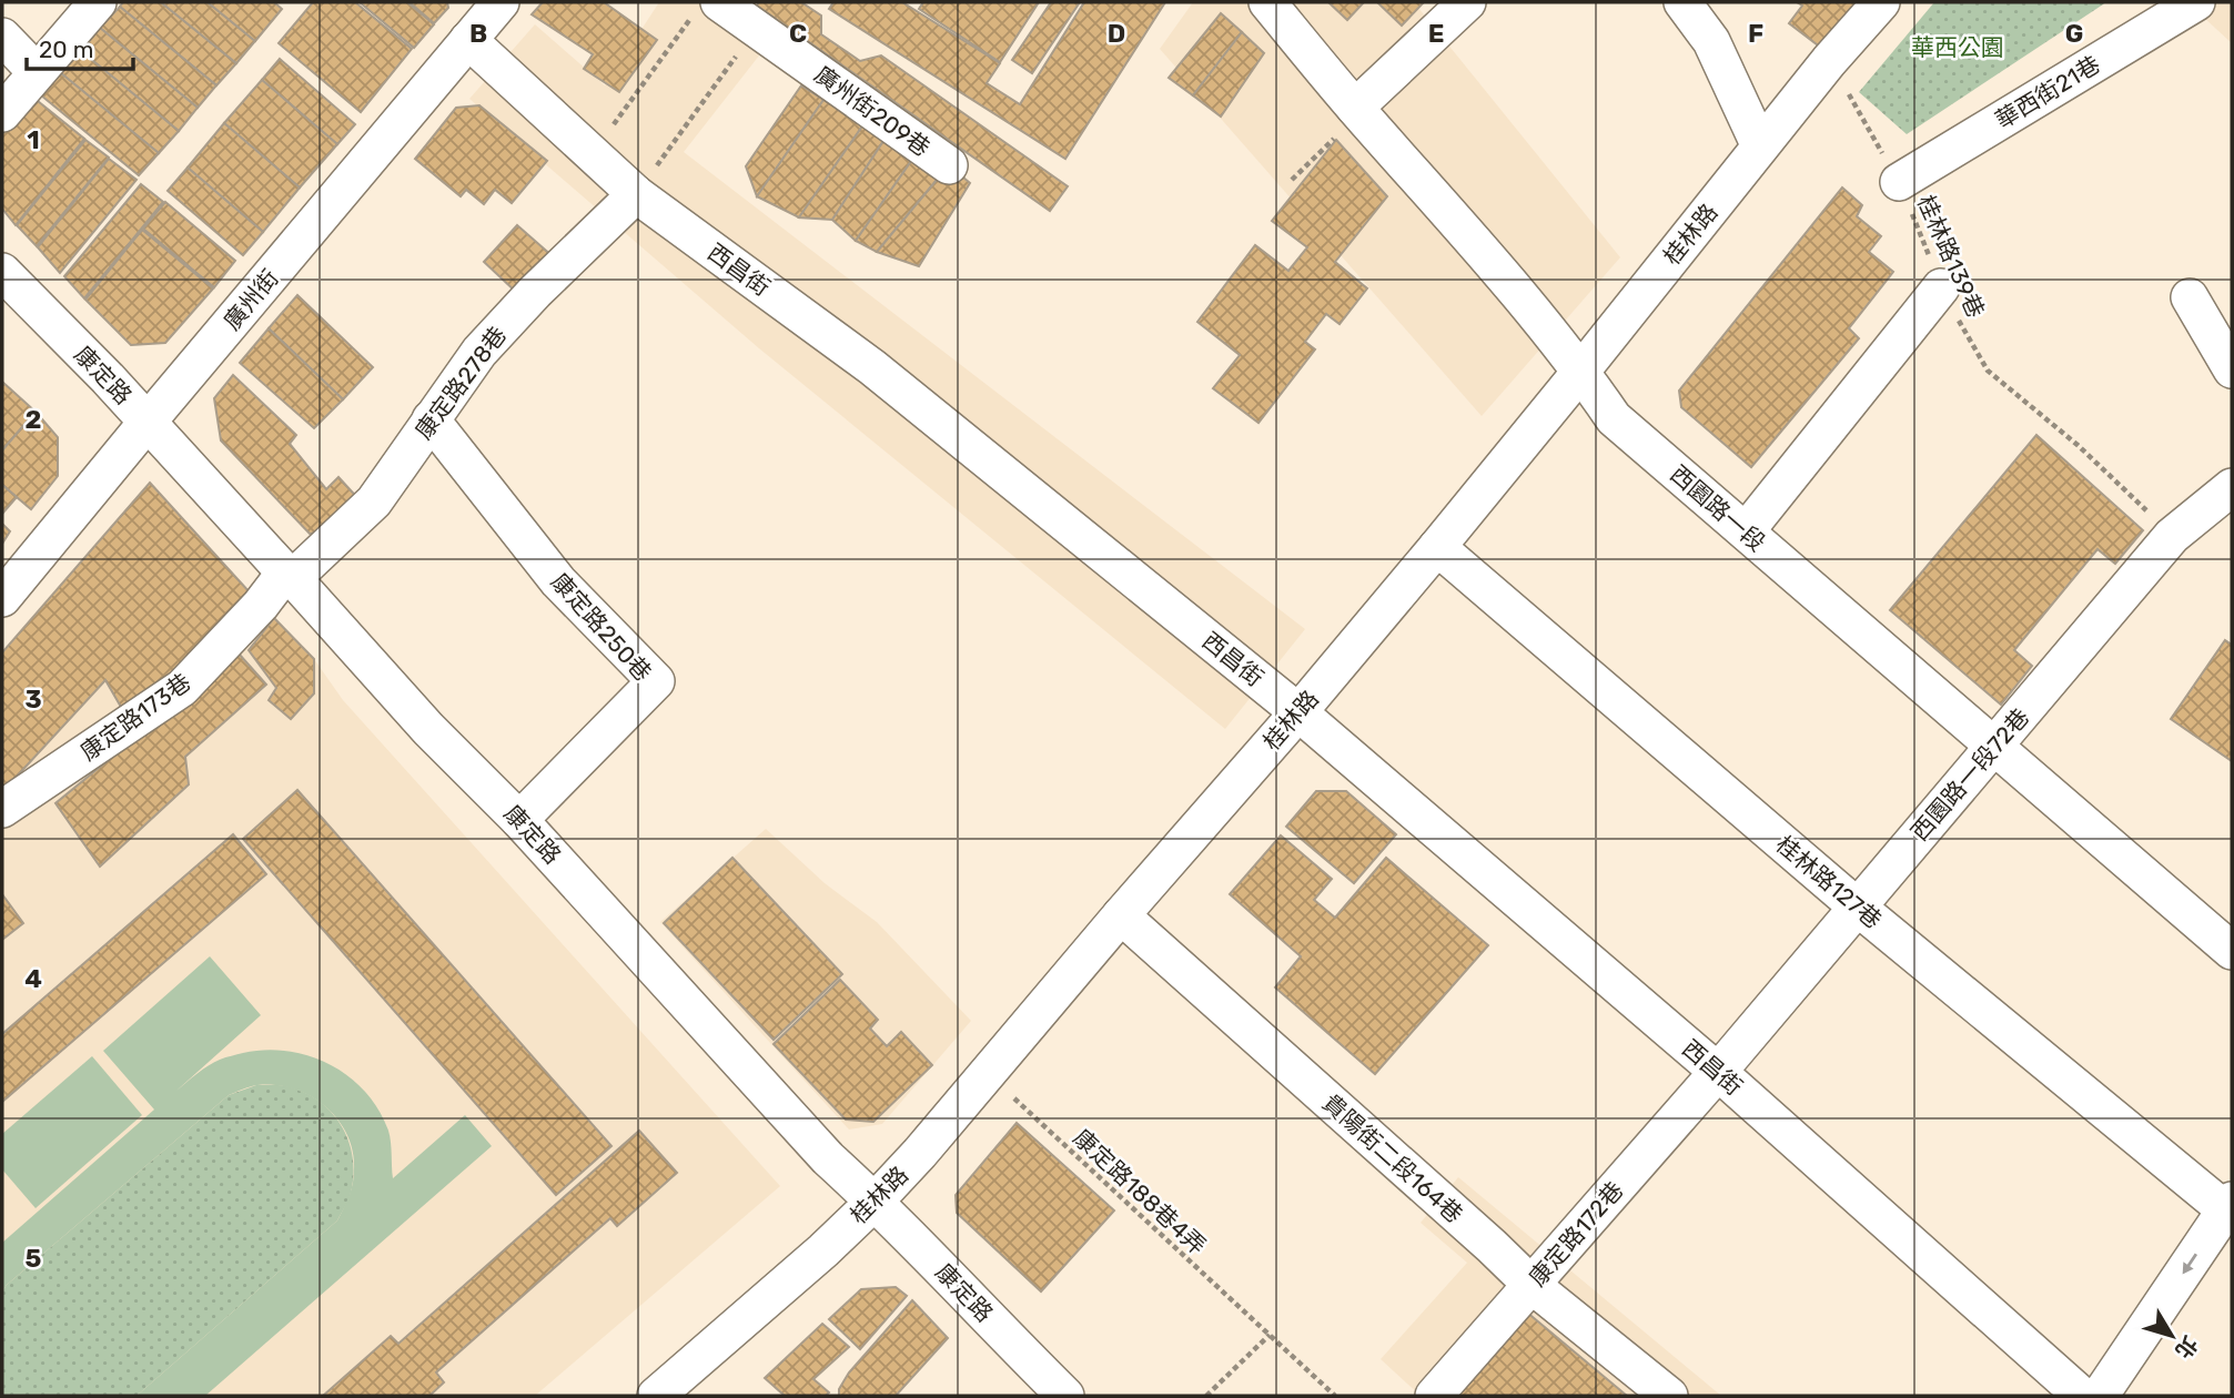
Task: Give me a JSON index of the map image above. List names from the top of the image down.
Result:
{
  "streets": {
    "street": [
      "華西街21巷",
      "廣州街209巷",
      "桂林路",
      "西昌街",
      "廣州街",
      "康定路",
      "康定路278巷",
      "西園路一段",
      "康定路250巷",
      "康定路173巷",
      "西園路一段72巷",
      "桂林路127巷",
      "貴陽街二段164巷",
      "康定路172巷"
    ],
    "path": ["桂林路139巷", "康定路188巷4弄"]
  },
  "crossings": [
    ["華西街21巷", "桂林路139巷"],
    ["桂林路", "桂林路139巷"],
    ["桂林路", "西昌街"],
    ["桂林路", "康定路"],
    ["桂林路", "西園路一段"],
    ["桂林路", "桂林路127巷"],
    ["桂林路", "貴陽街二段164巷"],
    ["桂林路", "康定路188巷4弄"],
    ["桂林路139巷", "西園路一段72巷"],
    ["西昌街", "廣州街"],
    ["西昌街", "康定路278巷"],
    ["西昌街", "西園路一段72巷"],
    ["西昌街", "康定路172巷"],
    ["廣州街", "康定路"],
    ["康定路", "康定路278巷"],
    ["康定路", "康定路250巷"],
    ["康定路", "康定路173巷"],
    ["康定路278巷", "康定路250巷"],
    ["康定路278巷", "康定路173巷"],
    ["西園路一段", "西園路一段72巷"],
    ["西園路一段72巷", "桂林路127巷"],
    ["西園路一段72巷", "康定路172巷"],
    ["貴陽街二段164巷", "康定路172巷"]
  ],
  "parks": ["華西公園"],
  "scale_bar": "20 m",
  "north": "bottom right",
  "grid": {
    "columns": [
      "B",
      "C",
      "D",
      "E",
      "F",
      "G"
    ],
    "rows": [
      "1",
      "2",
      "3",
      "4",
      "5"
    ]
  }
}
